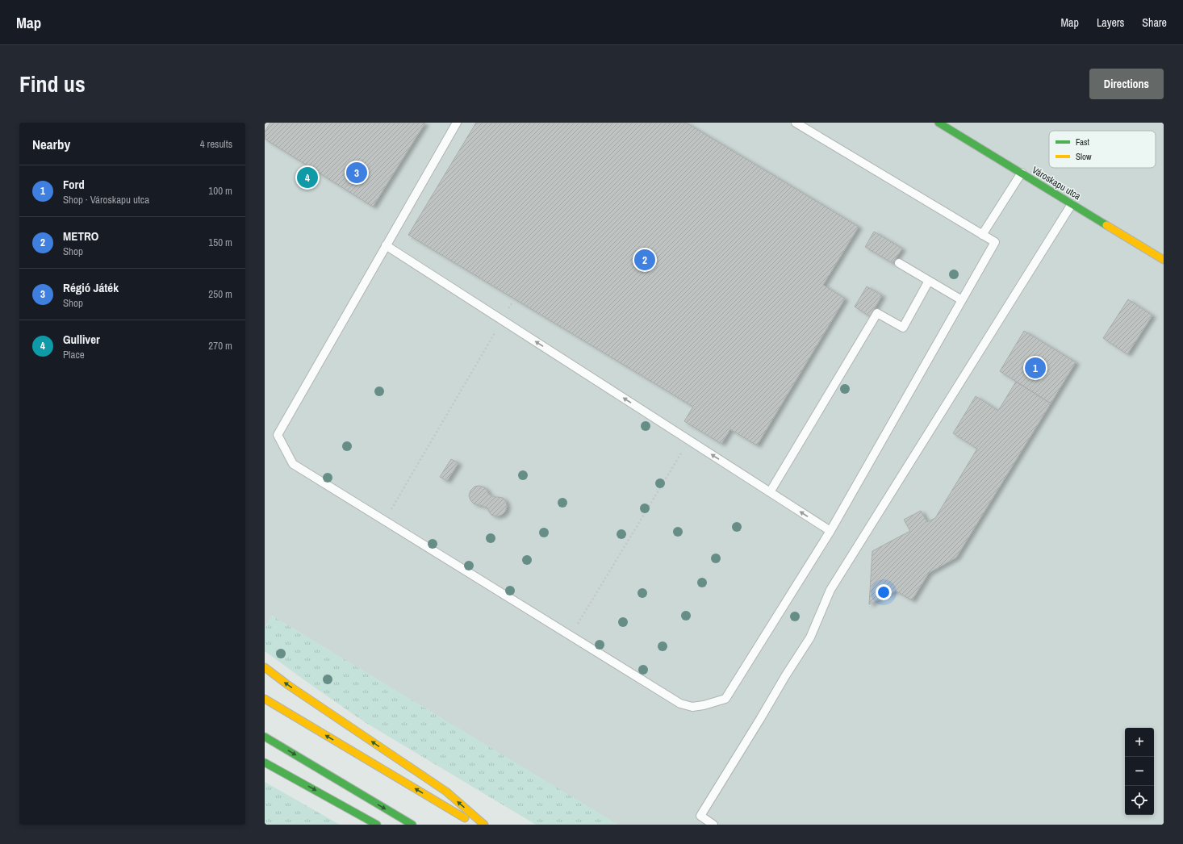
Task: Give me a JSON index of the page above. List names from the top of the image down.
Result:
{
  "streets": {
    "main road": ["Városkapu utca"]
  },
  "legend": ["Fast", "Slow"],
  "page": {
    "header": "Map",
    "nav": ["Map", "Layers", "Share"],
    "title": "Find us",
    "buttons": "Directions",
    "heading": ["Nearby", "4 results"],
    "pins": [
      "3",
      "4",
      "2",
      "1"
    ],
    "list": [
      {
        "mark": "1",
        "name": "Ford",
        "note": "Shop · Városkapu utca",
        "value": "100 m"
      },
      {
        "mark": "2",
        "name": "METRO",
        "note": "Shop",
        "value": "150 m"
      },
      {
        "mark": "3",
        "name": "Régió Játék",
        "note": "Shop",
        "value": "250 m"
      },
      {
        "mark": "4",
        "name": "Gulliver",
        "note": "Place",
        "value": "270 m"
      }
    ],
    "map_buttons": ["+", "−"]
  }
}
